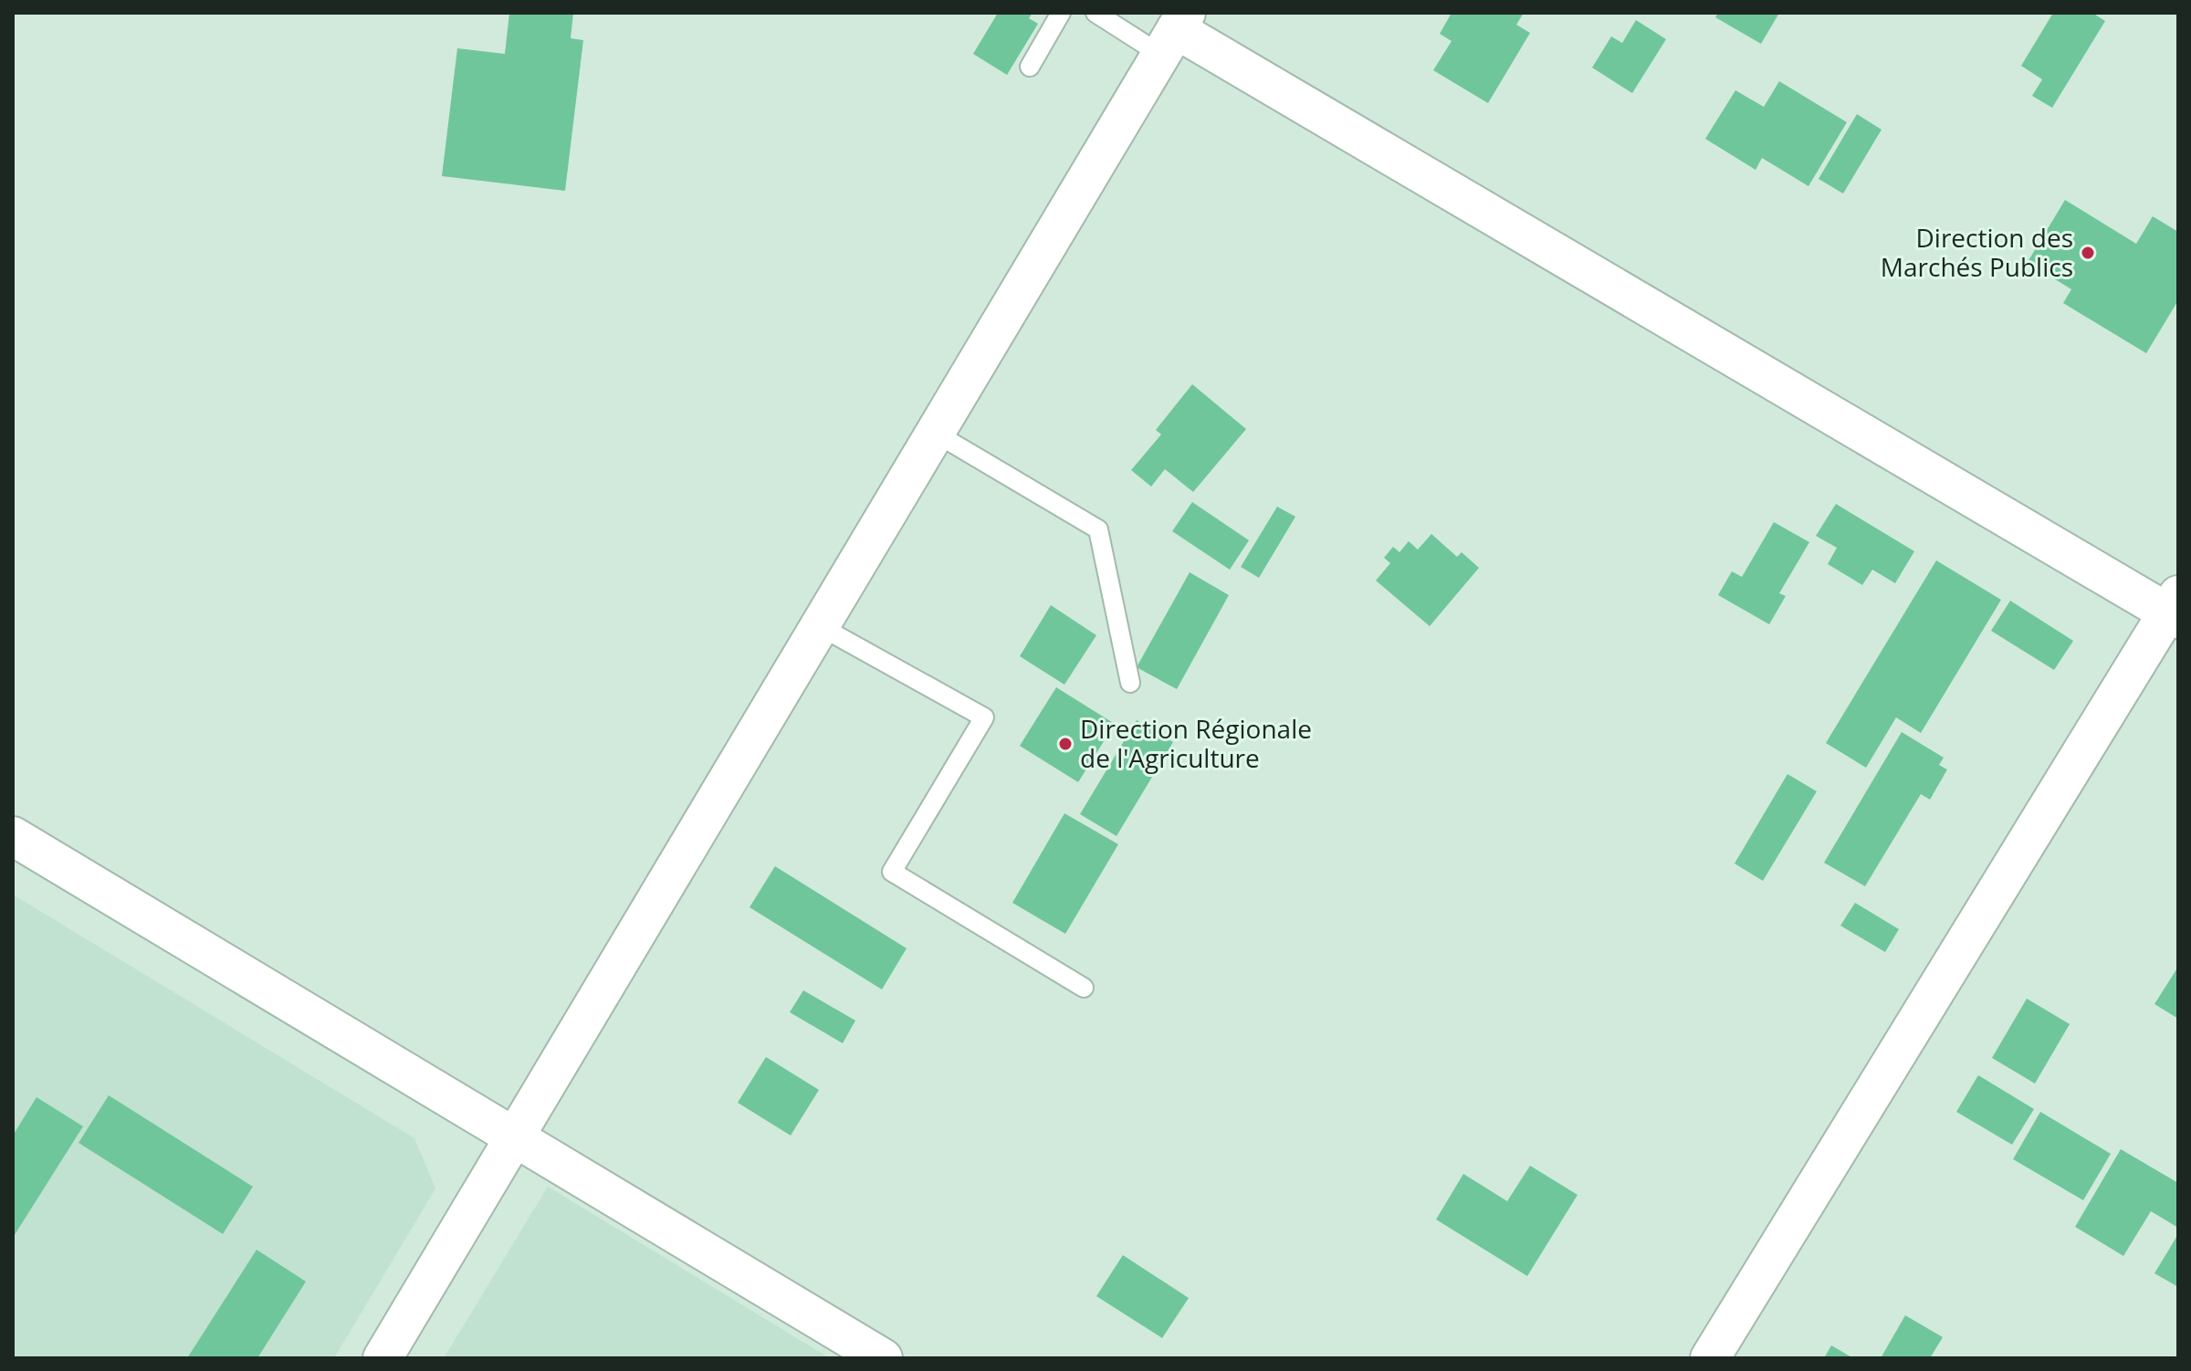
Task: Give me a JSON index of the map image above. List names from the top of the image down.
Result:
{
  "places": ["Direction des Marchés Publics", "Direction Régionale de l'Agriculture"]
}
